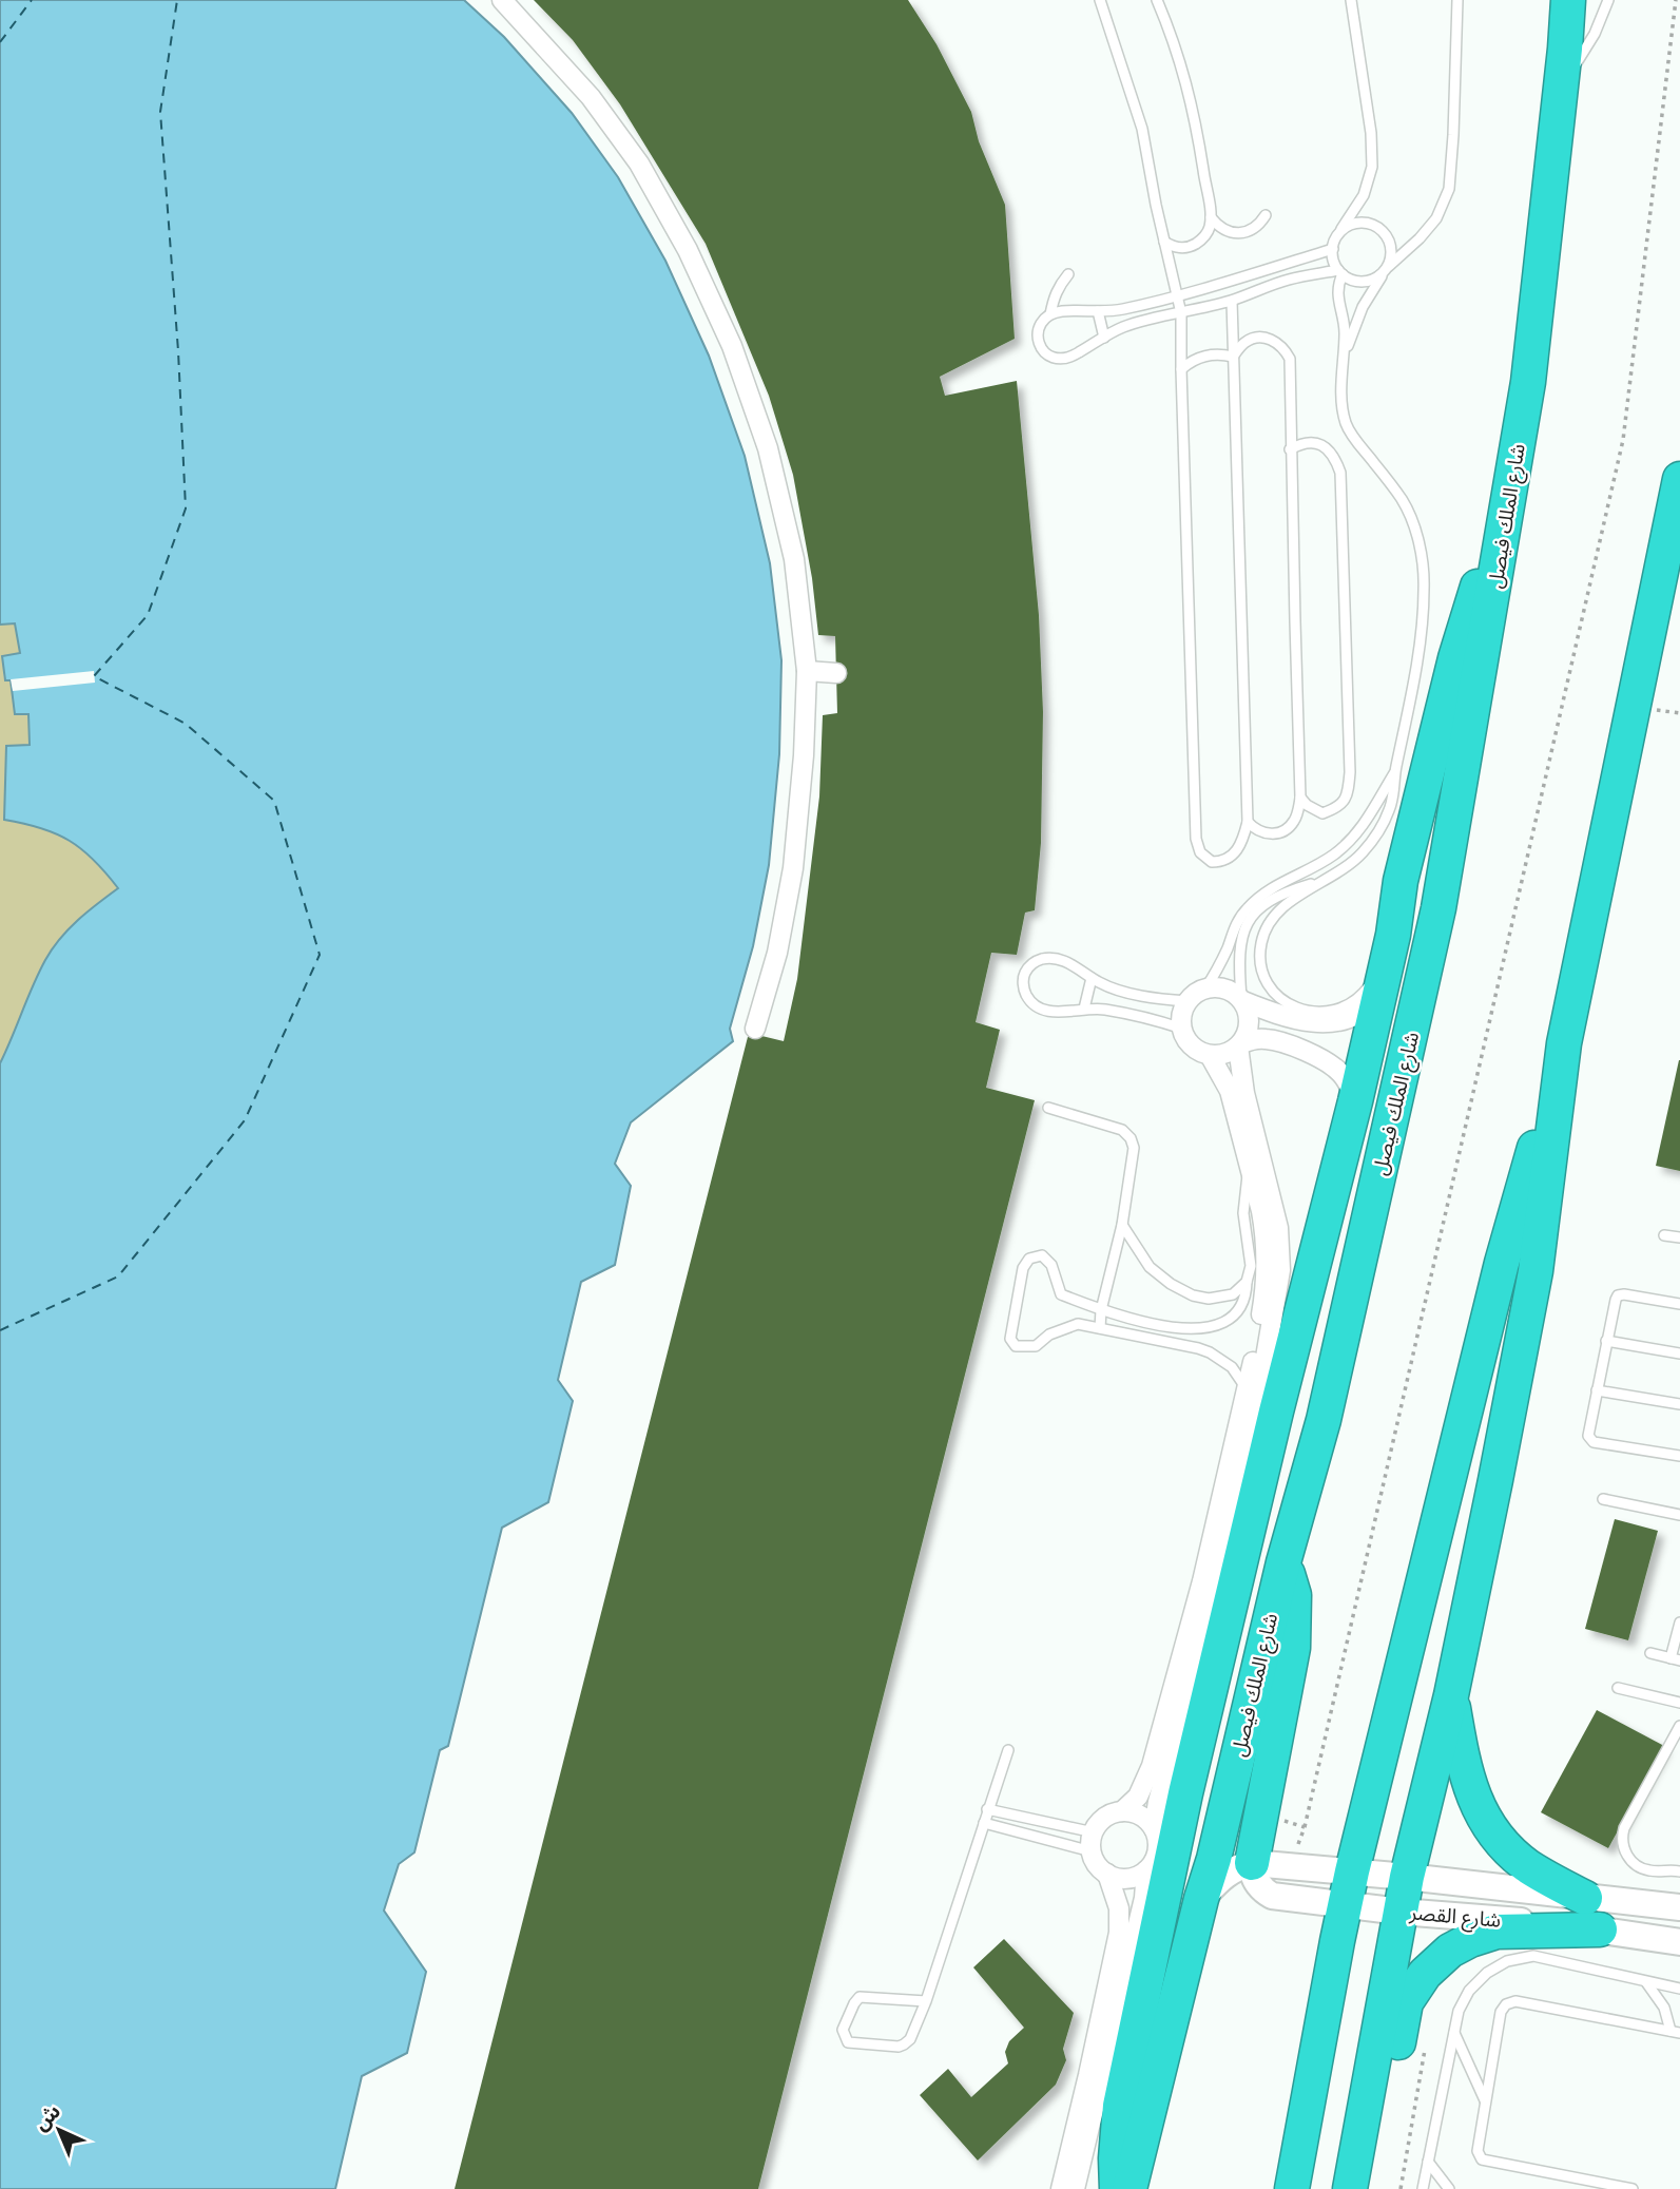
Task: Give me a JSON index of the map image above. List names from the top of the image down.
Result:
{
  "streets": {
    "highway": ["شارع الملك فيصل"],
    "main road": ["شارع القصر"]
  },
  "north": "top left"
}
